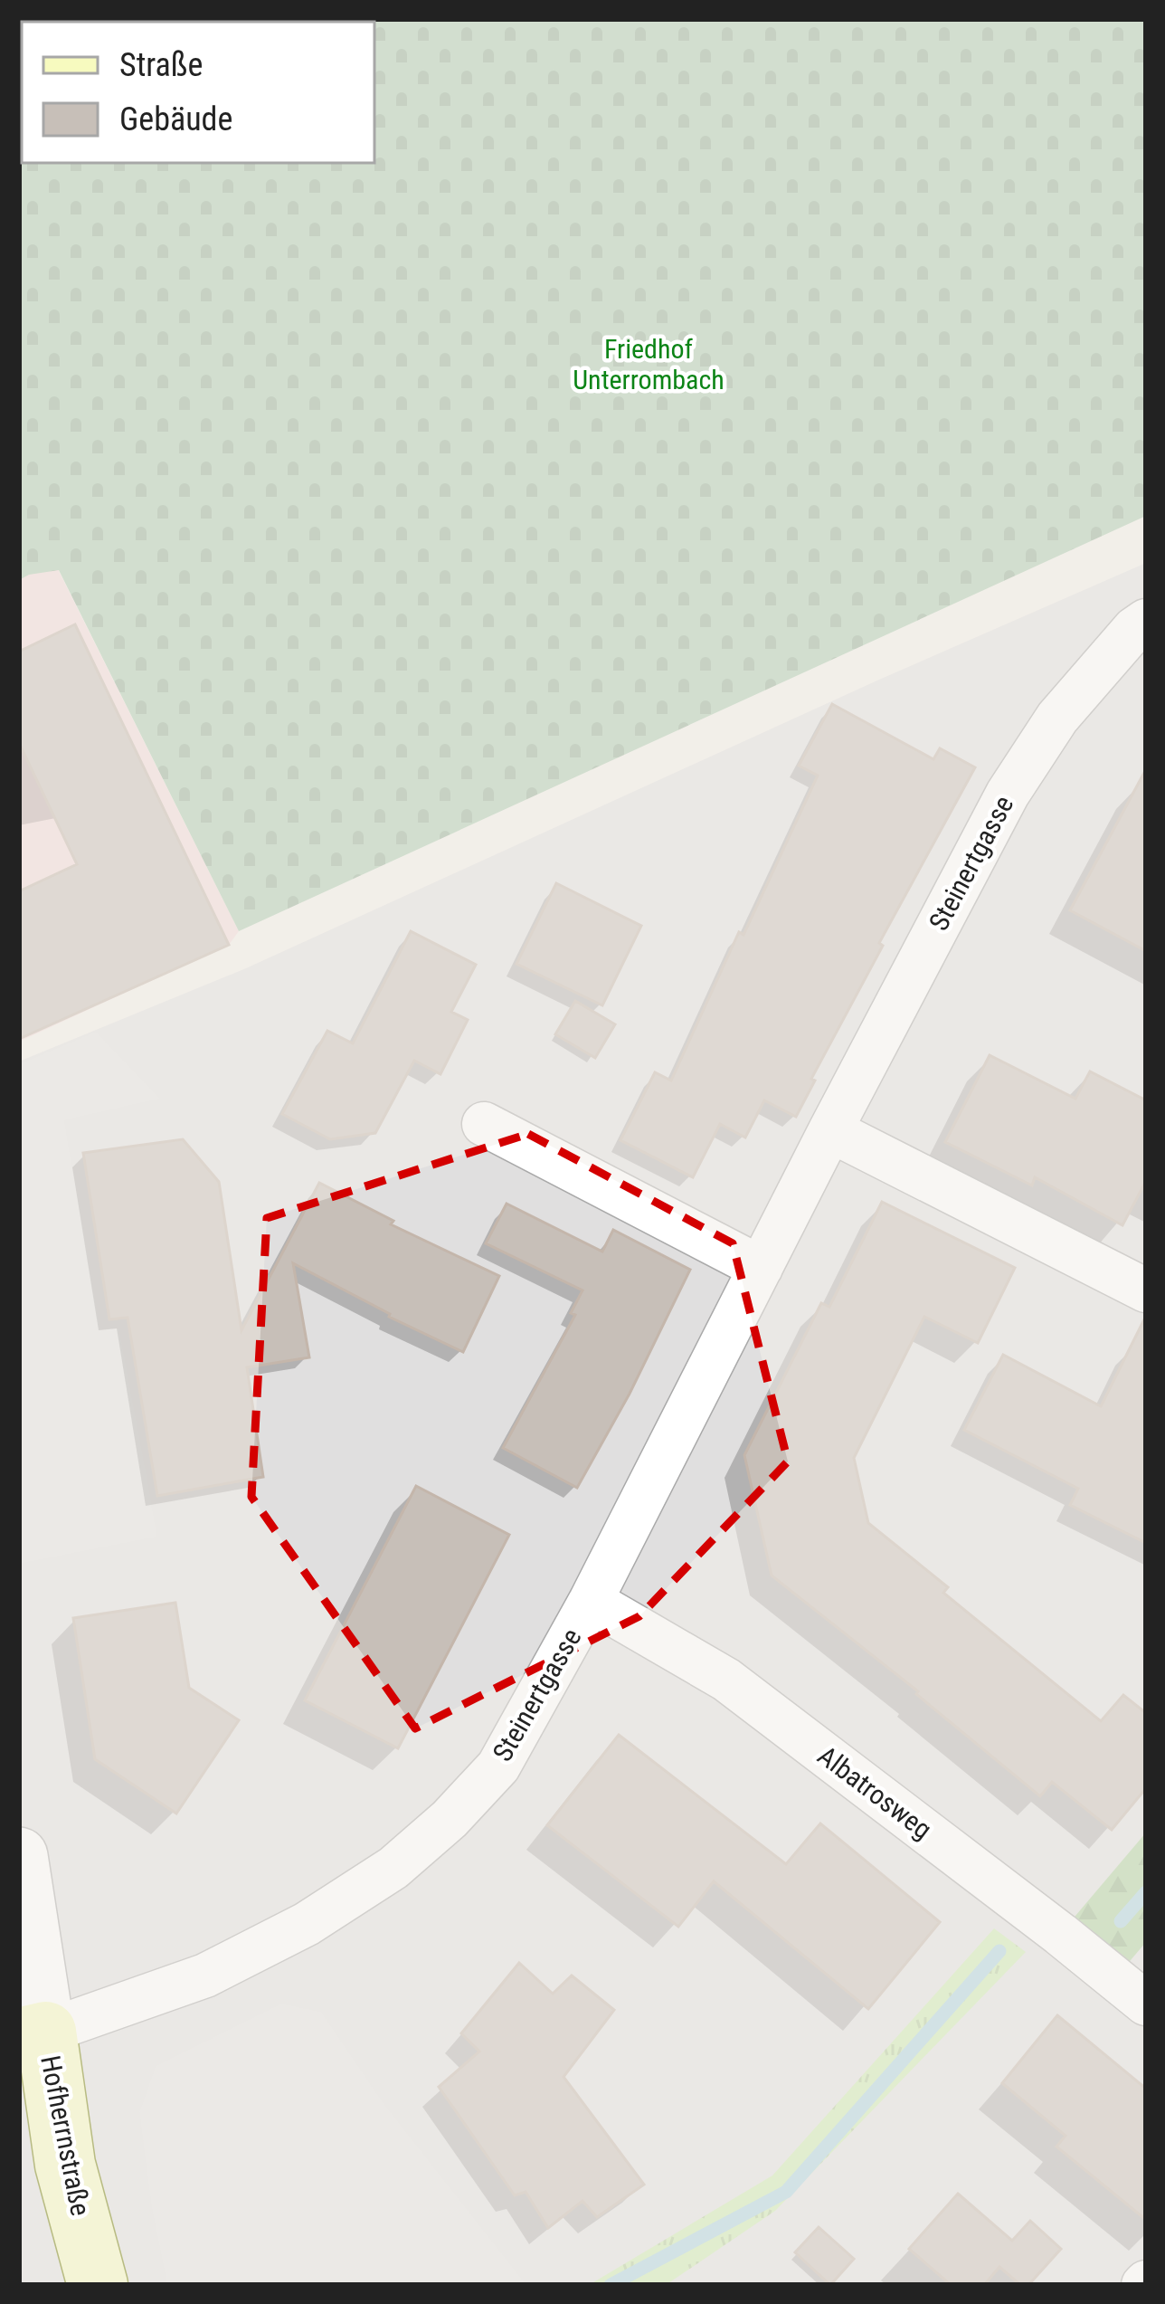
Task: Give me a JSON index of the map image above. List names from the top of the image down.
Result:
{
  "streets": {
    "main road": ["Hofherrnstraße"],
    "street": ["Steinertgasse", "Albatrosweg"]
  },
  "crossings": [
    ["Steinertgasse", "Albatrosweg"],
    ["Steinertgasse", "Hofherrnstraße"]
  ],
  "parks": ["Friedhof Unterrombach"],
  "legend": ["Straße", "Gebäude"]
}
